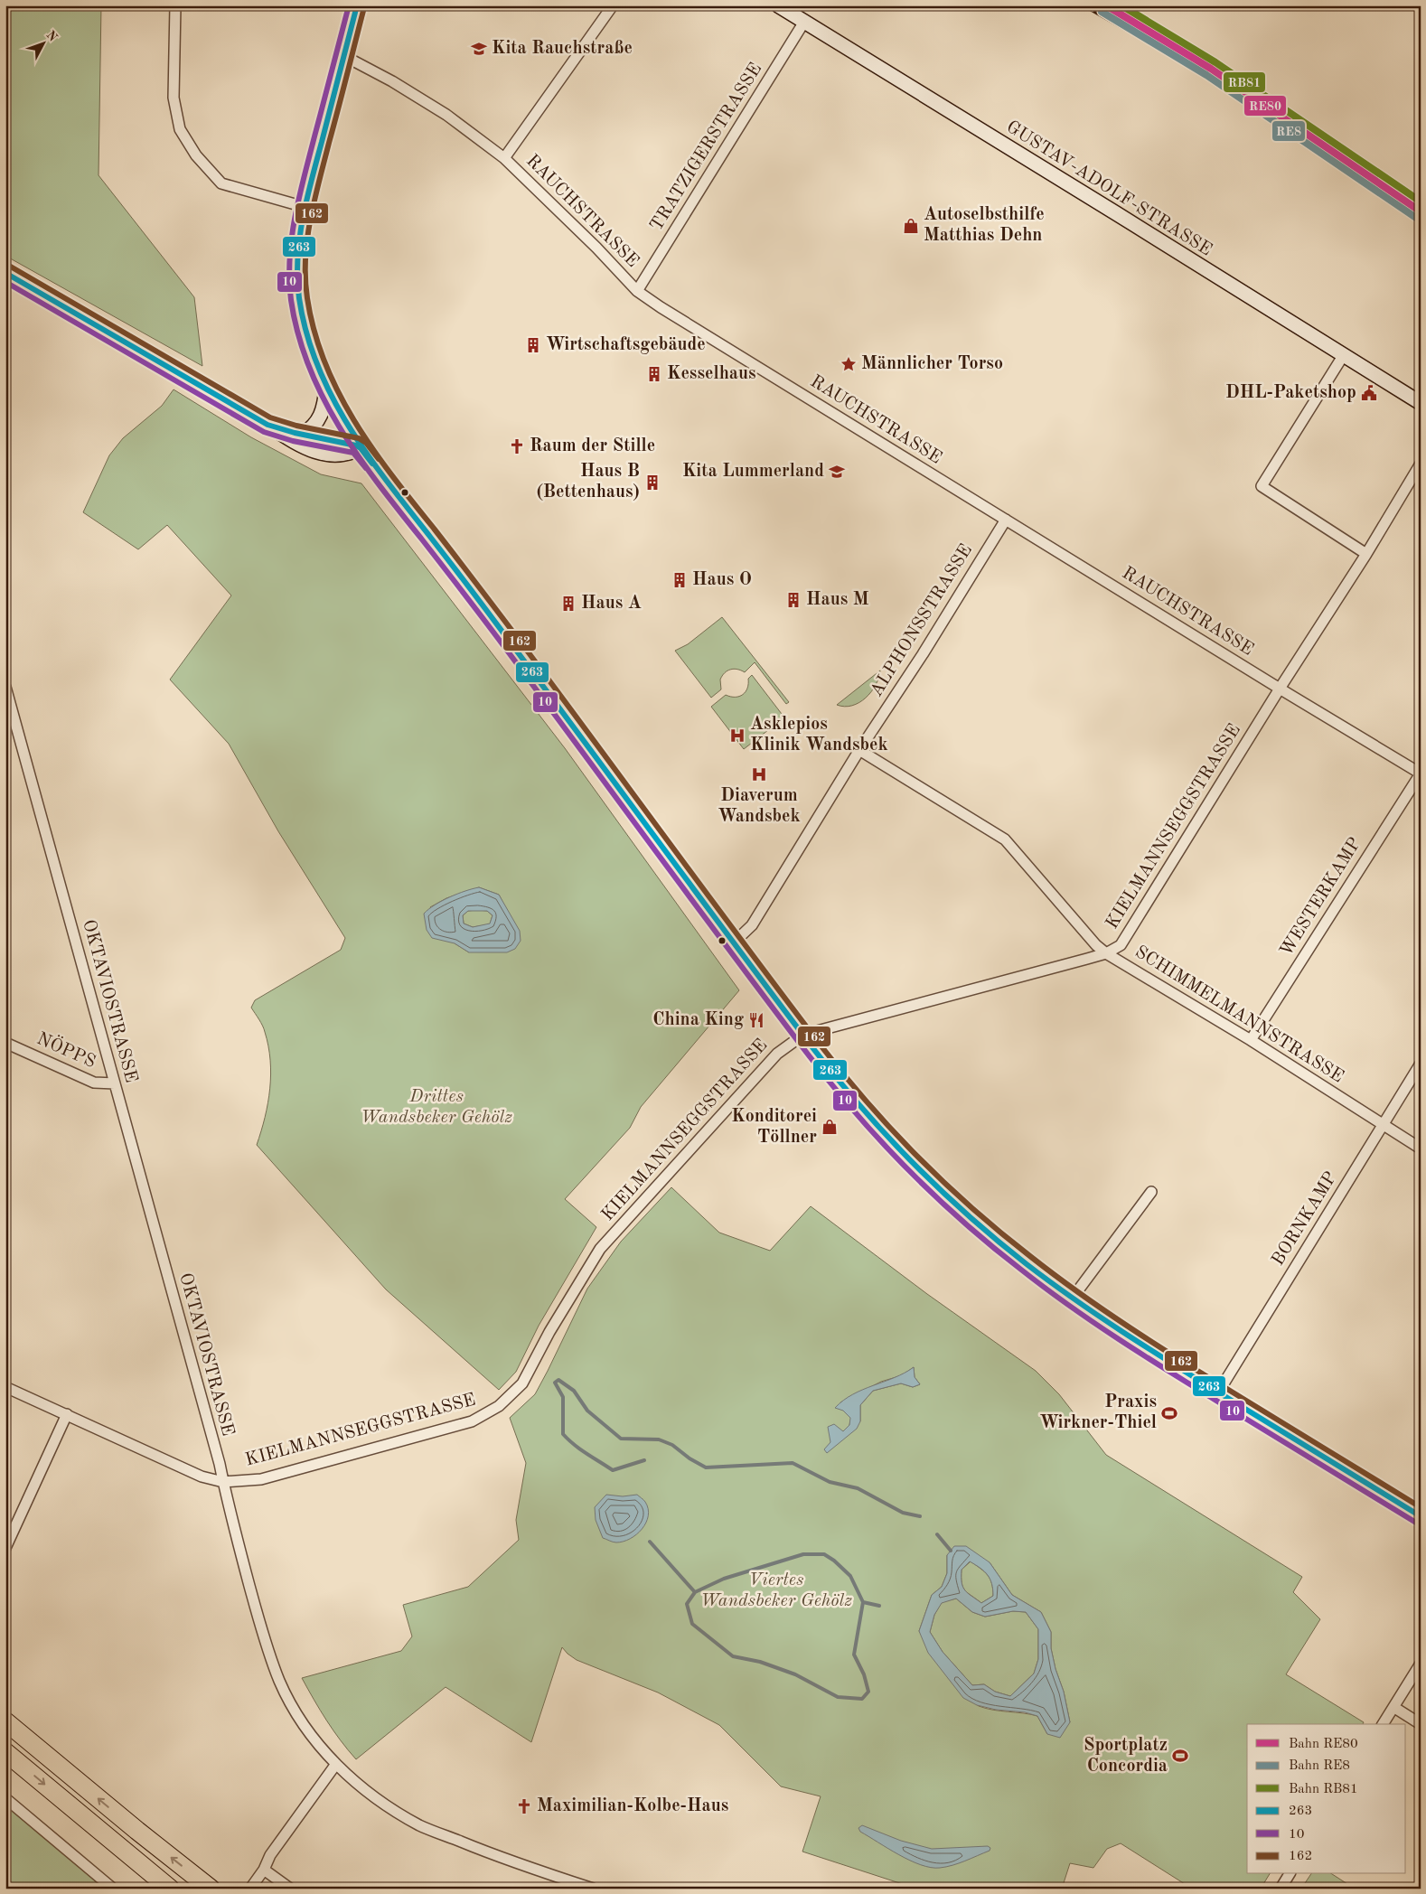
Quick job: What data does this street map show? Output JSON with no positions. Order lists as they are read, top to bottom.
{
  "streets": {
    "main road": ["GUSTAV-ADOLF-STRASSE"],
    "street": [
      "TRATZIGERSTRASSE",
      "RAUCHSTRASSE",
      "ALPHONSSTRASSE",
      "KIELMANNSEGGSTRASSE",
      "WESTERKAMP",
      "OKTAVIOSTRASSE",
      "SCHIMMELMANNSTRASSE",
      "NÖPPS",
      "BORNKAMP"
    ]
  },
  "crossings": [
    ["TRATZIGERSTRASSE", "GUSTAV-ADOLF-STRASSE"],
    ["TRATZIGERSTRASSE", "RAUCHSTRASSE"],
    ["RAUCHSTRASSE", "ALPHONSSTRASSE"],
    ["RAUCHSTRASSE", "KIELMANNSEGGSTRASSE"],
    ["RAUCHSTRASSE", "WESTERKAMP"],
    ["ALPHONSSTRASSE", "SCHIMMELMANNSTRASSE"],
    ["KIELMANNSEGGSTRASSE", "OKTAVIOSTRASSE"],
    ["KIELMANNSEGGSTRASSE", "SCHIMMELMANNSTRASSE"],
    ["WESTERKAMP", "SCHIMMELMANNSTRASSE"],
    ["OKTAVIOSTRASSE", "NÖPPS"],
    ["SCHIMMELMANNSTRASSE", "BORNKAMP"]
  ],
  "parks": ["Drittes Wandsbeker Gehölz", "Viertes Wandsbeker Gehölz"],
  "places": {
    "school or university": ["Kita Rauchstraße", "Kita Lummerland"],
    "shop": ["Autoselbsthilfe Matthias Dehn", "Konditorei Töllner"],
    "building": [
      "Wirtschaftsgebäude",
      "Kesselhaus",
      "Haus B (Bettenhaus)",
      "Haus O",
      "Haus M",
      "Haus A"
    ],
    "place": ["Männlicher Torso"],
    "public building": ["DHL-Paketshop"],
    "church": ["Raum der Stille", "Maximilian-Kolbe-Haus"],
    "hospital": ["Asklepios Klinik Wandsbek", "Diaverum Wandsbek"],
    "restaurant": ["China King"],
    "sports": ["Praxis Wirkner-Thiel", "Sportplatz Concordia"]
  },
  "lines": [
    "rail line RE80",
    "rail line RB81",
    "transit line 263",
    "transit line 10",
    "transit line 162",
    "rail line RE8"
  ],
  "legend": [
    "Bahn RE80",
    "Bahn RE8",
    "Bahn RB81",
    "263",
    "10",
    "162"
  ],
  "north": "top right"
}
